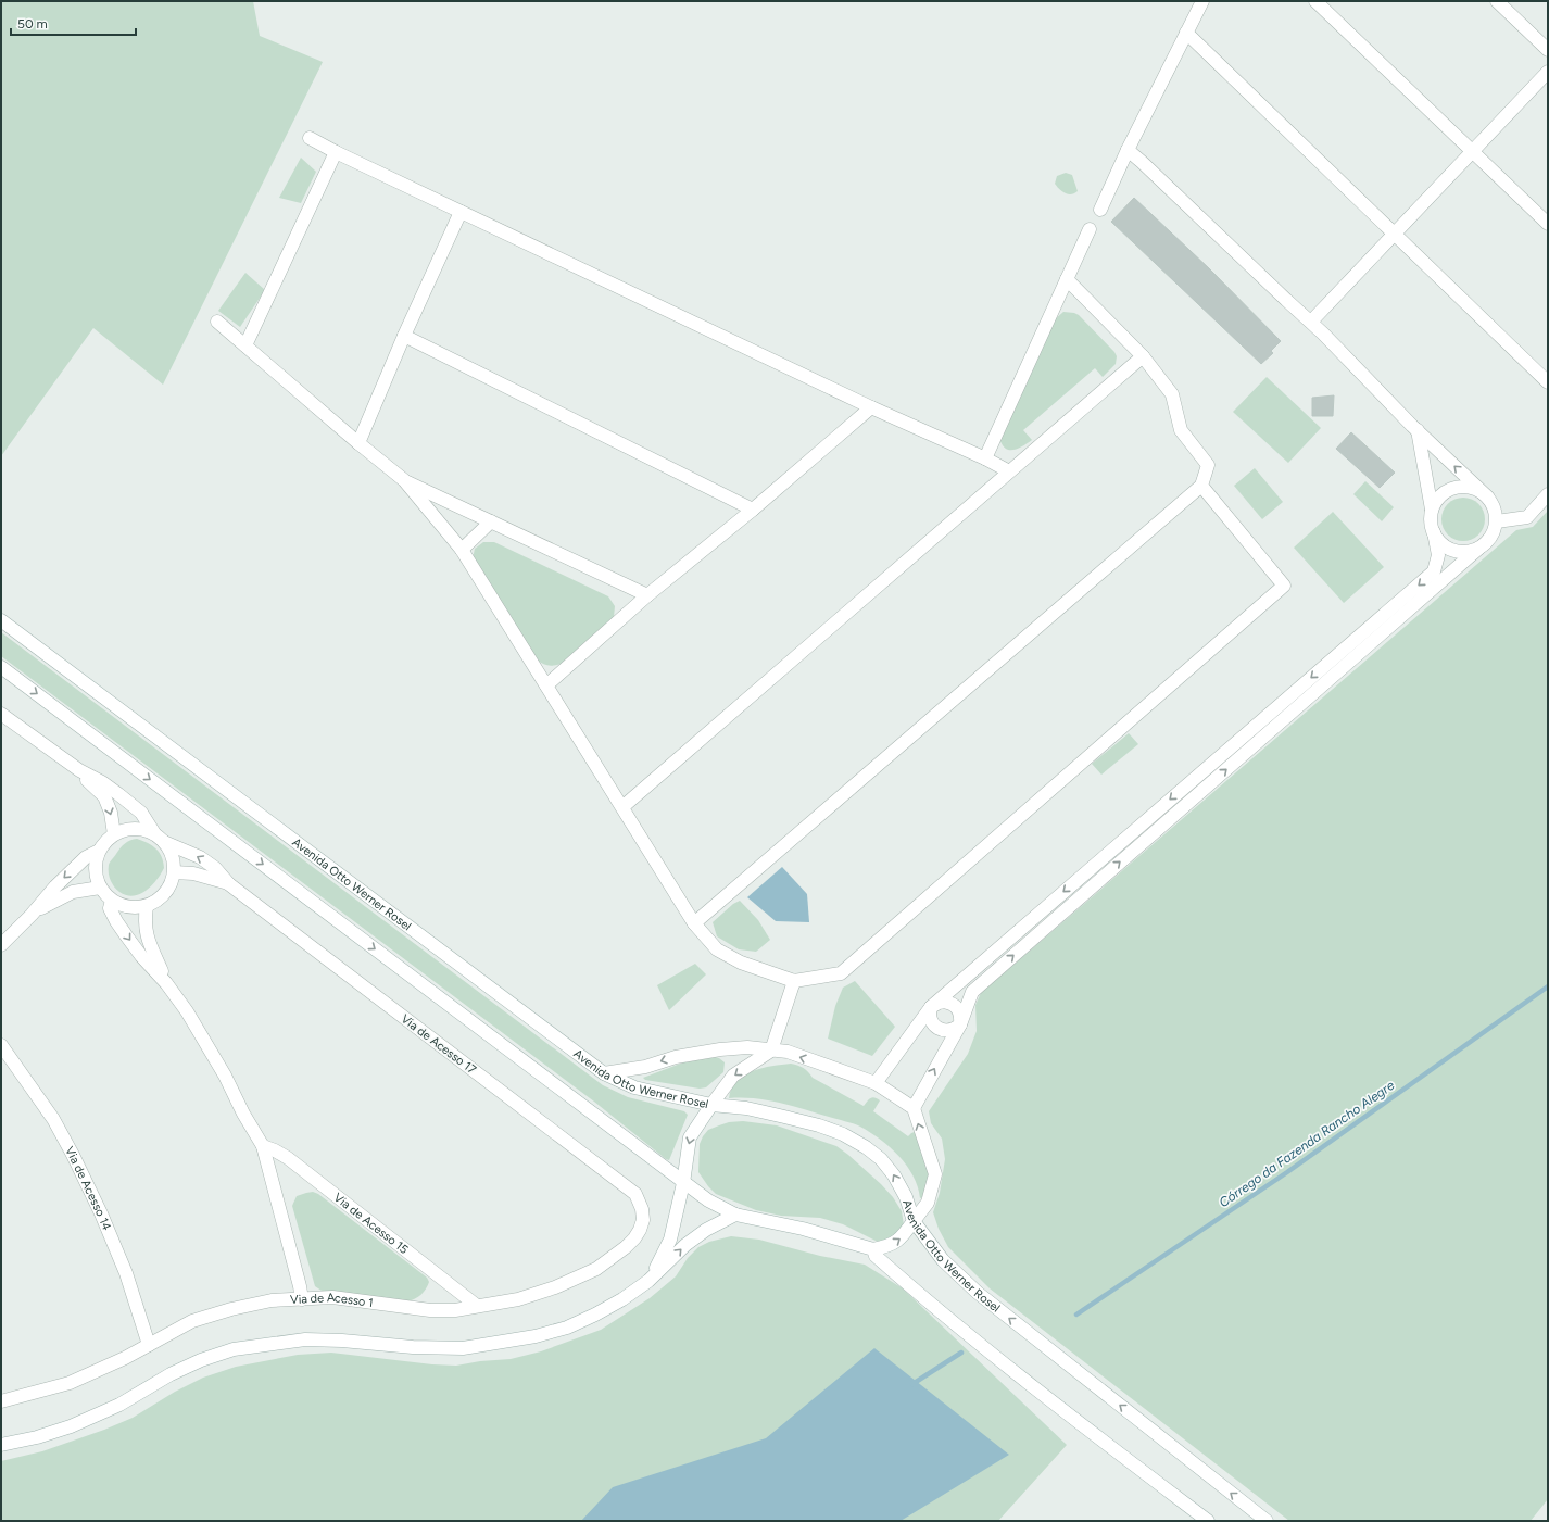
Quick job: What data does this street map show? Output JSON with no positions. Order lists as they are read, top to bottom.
{
  "streets": {
    "street": [
      "Avenida Otto Werner Rosel",
      "Via de Acesso 17",
      "Via de Acesso 14",
      "Via de Acesso 15",
      "Via de Acesso 1"
    ]
  },
  "crossings": [
    ["Via de Acesso 17", "Via de Acesso 1"],
    ["Via de Acesso 14", "Via de Acesso 1"],
    ["Via de Acesso 15", "Via de Acesso 1"]
  ],
  "water": ["Córrego da Fazenda Rancho Alegre"],
  "scale_bar": "50 m"
}
